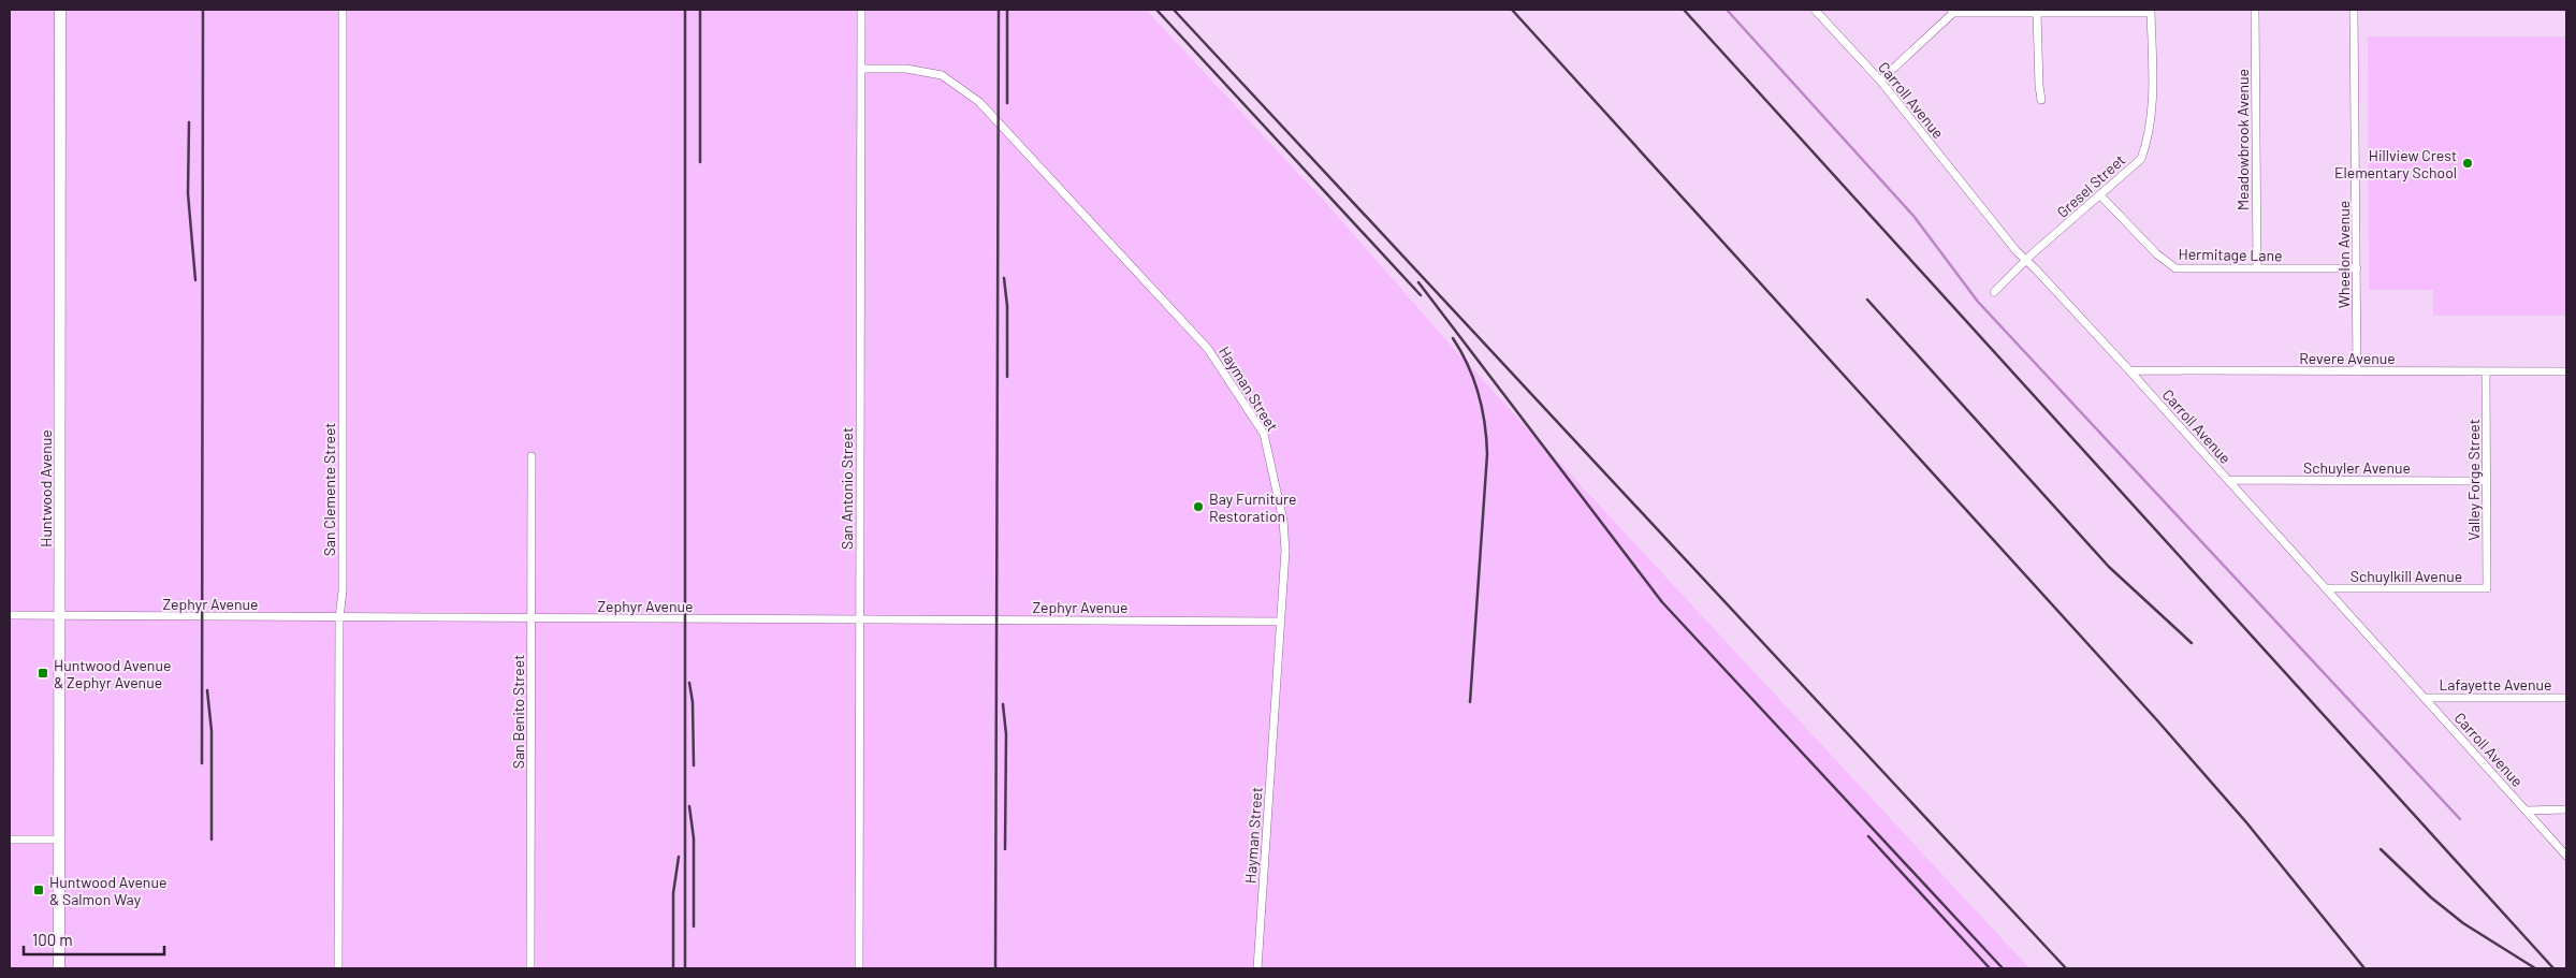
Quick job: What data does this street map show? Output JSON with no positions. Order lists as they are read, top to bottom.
{
  "streets": {
    "street": [
      "Carroll Avenue",
      "Meadowbrook Avenue",
      "Gresel Street",
      "Hermitage Lane",
      "Wheelon Avenue",
      "Revere Avenue",
      "Hayman Street",
      "Schuyler Avenue",
      "Valley Forge Street",
      "Huntwood Avenue",
      "San Antonio Street",
      "San Clemente Street",
      "Schuylkill Avenue",
      "Zephyr Avenue",
      "Lafayette Avenue",
      "San Benito Street"
    ]
  },
  "crossings": [
    ["Carroll Avenue", "Gresel Street"],
    ["Carroll Avenue", "Revere Avenue"],
    ["Carroll Avenue", "Schuyler Avenue"],
    ["Carroll Avenue", "Schuylkill Avenue"],
    ["Carroll Avenue", "Lafayette Avenue"],
    ["Meadowbrook Avenue", "Hermitage Lane"],
    ["Gresel Street", "Hermitage Lane"],
    ["Hermitage Lane", "Wheelon Avenue"],
    ["Wheelon Avenue", "Revere Avenue"],
    ["Revere Avenue", "Valley Forge Street"],
    ["Hayman Street", "San Antonio Street"],
    ["Hayman Street", "Zephyr Avenue"],
    ["Schuyler Avenue", "Valley Forge Street"],
    ["Valley Forge Street", "Schuylkill Avenue"],
    ["Huntwood Avenue", "Zephyr Avenue"],
    ["San Antonio Street", "Zephyr Avenue"],
    ["San Clemente Street", "Zephyr Avenue"],
    ["Zephyr Avenue", "San Benito Street"]
  ],
  "places": {
    "other": ["Hillview Crest Elementary School", "Bay Furniture Restoration"],
    "transit": ["Huntwood Avenue & Zephyr Avenue", "Huntwood Avenue & Salmon Way"]
  },
  "scale_bar": "100 m"
}
